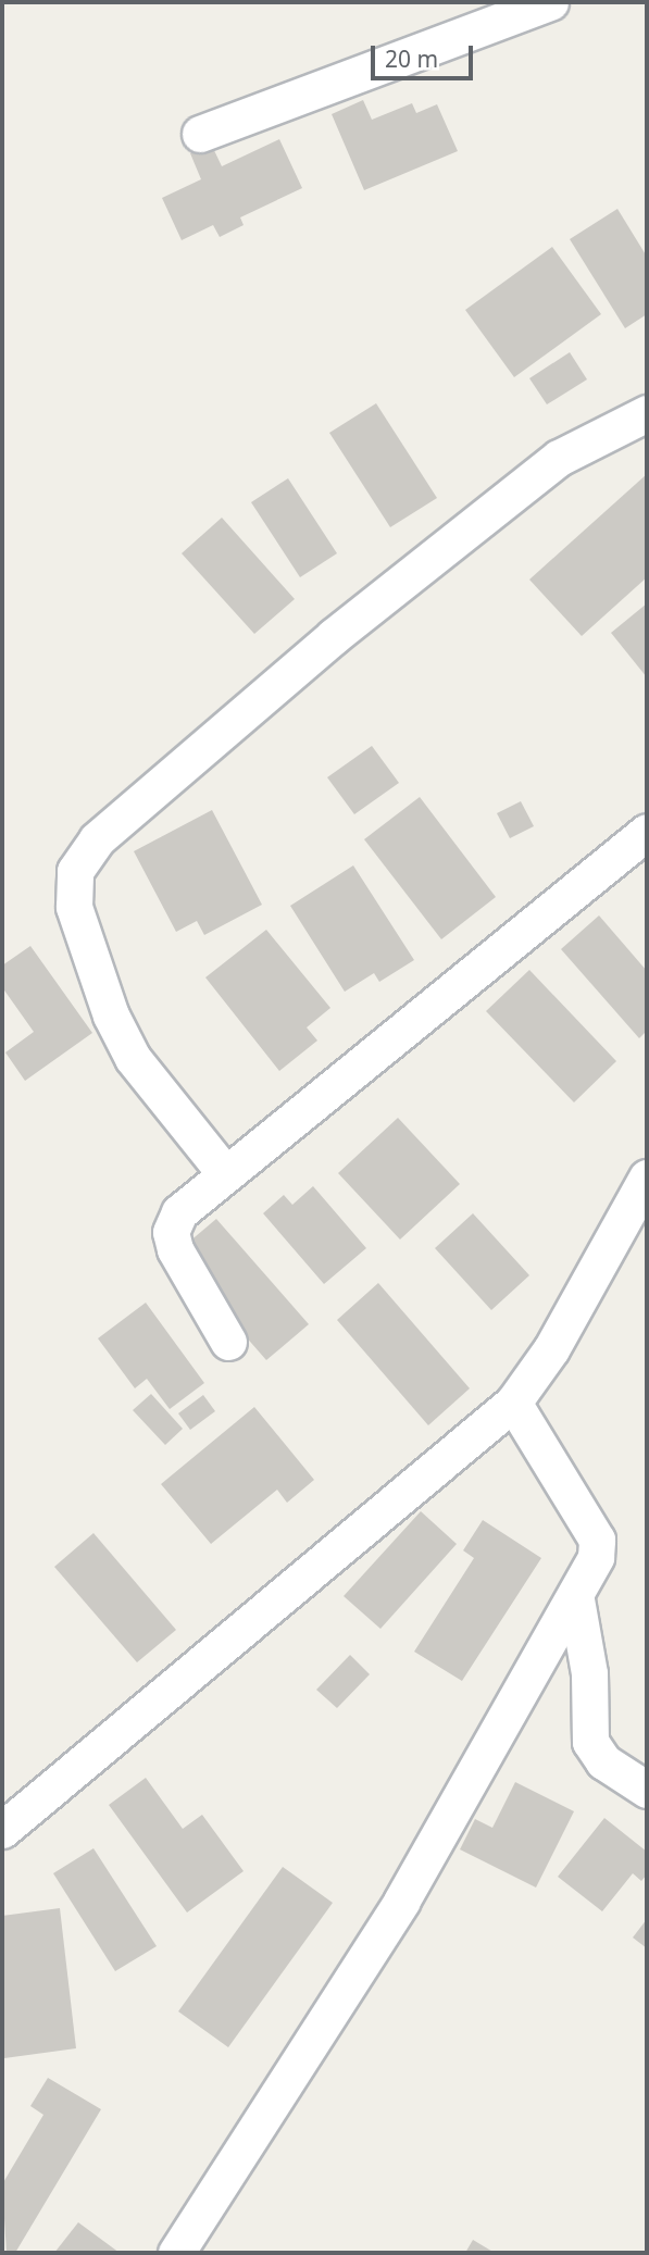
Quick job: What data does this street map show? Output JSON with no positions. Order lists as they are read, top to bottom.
{
  "scale_bar": "20 m"
}
